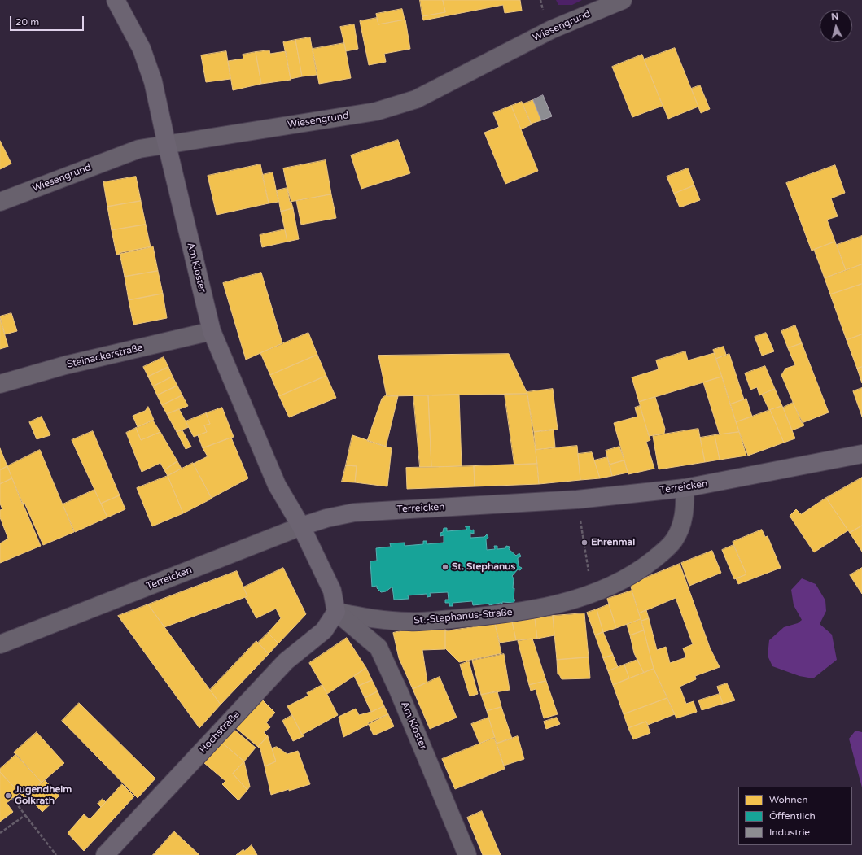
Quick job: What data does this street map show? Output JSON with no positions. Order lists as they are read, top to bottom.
{
  "streets": {
    "main road": ["Am Kloster", "Terreicken", "Hochstraße"],
    "street": ["Wiesengrund", "Steinackerstraße", "St.-Stephanus-Straße"]
  },
  "crossings": [
    ["Wiesengrund", "Am Kloster"],
    ["Am Kloster", "Steinackerstraße"],
    ["Am Kloster", "Terreicken"],
    ["Am Kloster", "St.-Stephanus-Straße"],
    ["Am Kloster", "Hochstraße"],
    ["Terreicken", "St.-Stephanus-Straße"],
    ["St.-Stephanus-Straße", "Hochstraße"]
  ],
  "places": ["Ehrenmal", "St. Stephanus", "Jugendheim Golkrath"],
  "legend": ["Wohnen", "Öffentlich", "Industrie"],
  "scale_bar": "20 m",
  "north": "top"
}
